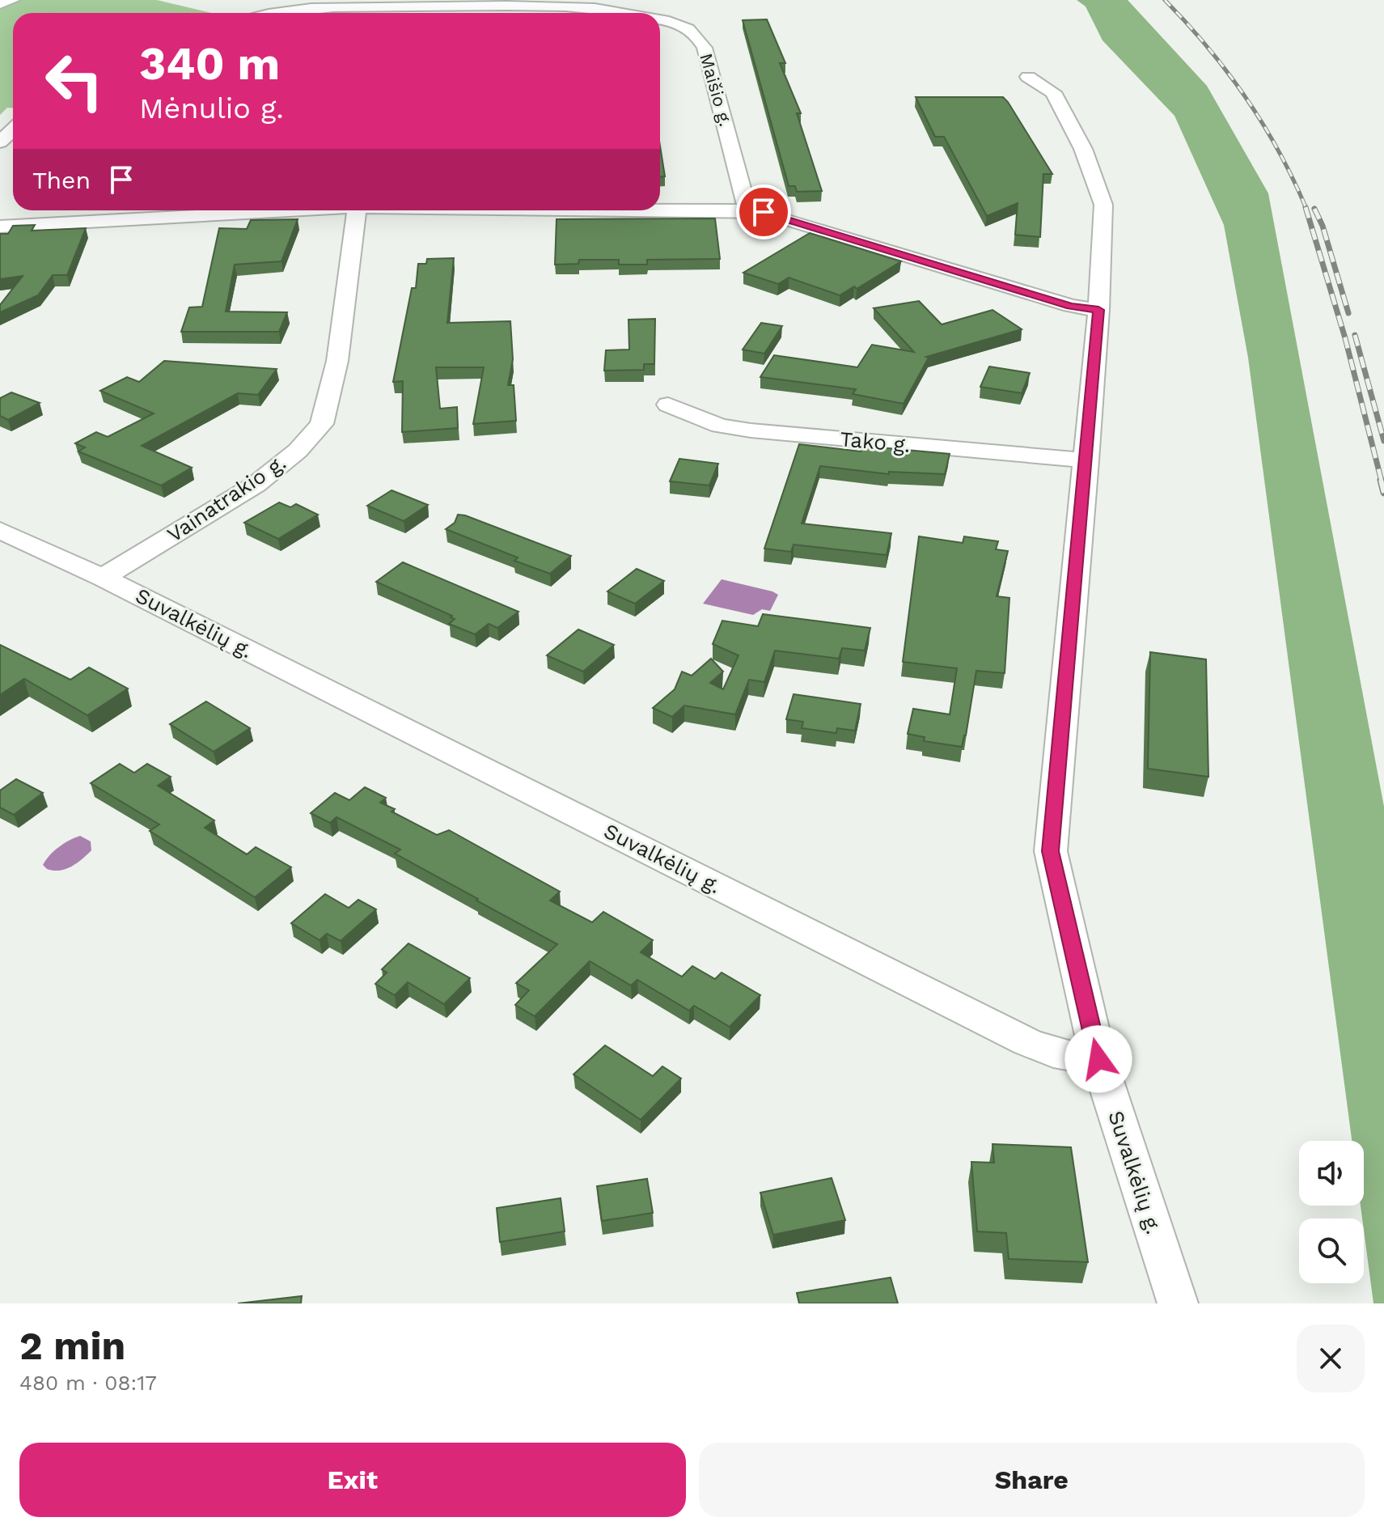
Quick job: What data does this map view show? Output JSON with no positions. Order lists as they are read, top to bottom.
{
  "streets": {
    "street": [
      "Maišio g.",
      "Tako g.",
      "Vainatrakio g.",
      "Suvalkėlių g."
    ]
  },
  "crossings": [
    ["Vainatrakio g.", "Suvalkėlių g."]
  ],
  "page": {
    "turn": ["340 m", "Mėnulio g."],
    "then": "Then",
    "heading": ["2 min", "480 m · 08:17"],
    "buttons": ["Exit", "Share"]
  }
}
